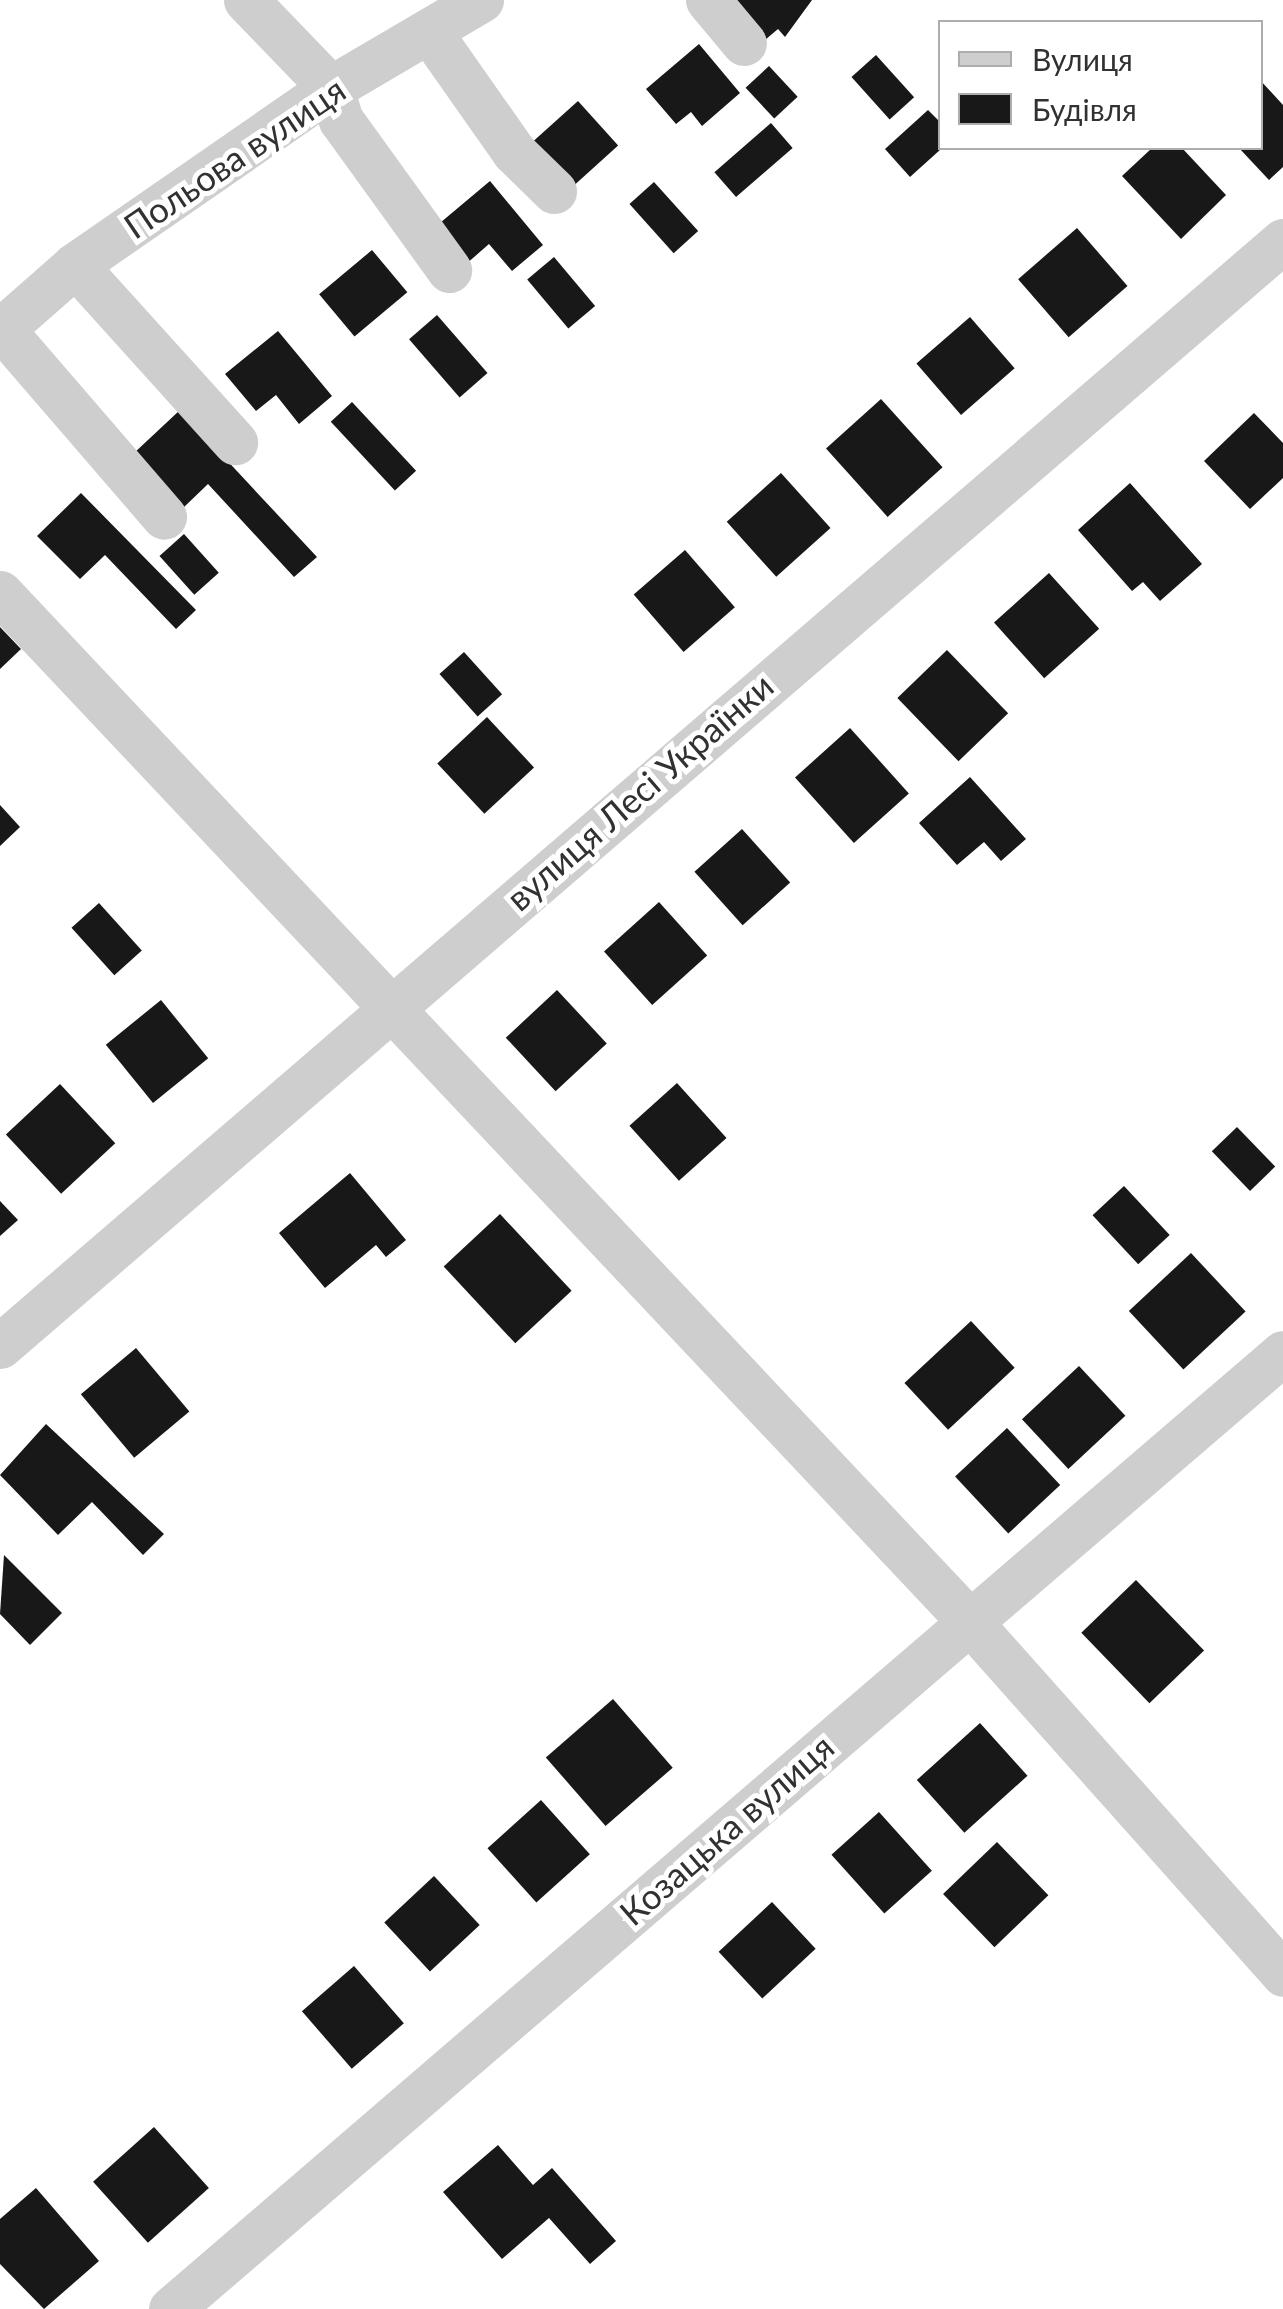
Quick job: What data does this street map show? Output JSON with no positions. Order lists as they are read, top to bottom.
{
  "streets": {
    "street": ["Польова вулиця", "вулиця Лесі Українки", "Козацька вулиця"]
  },
  "legend": ["Вулиця", "Будівля"]
}
